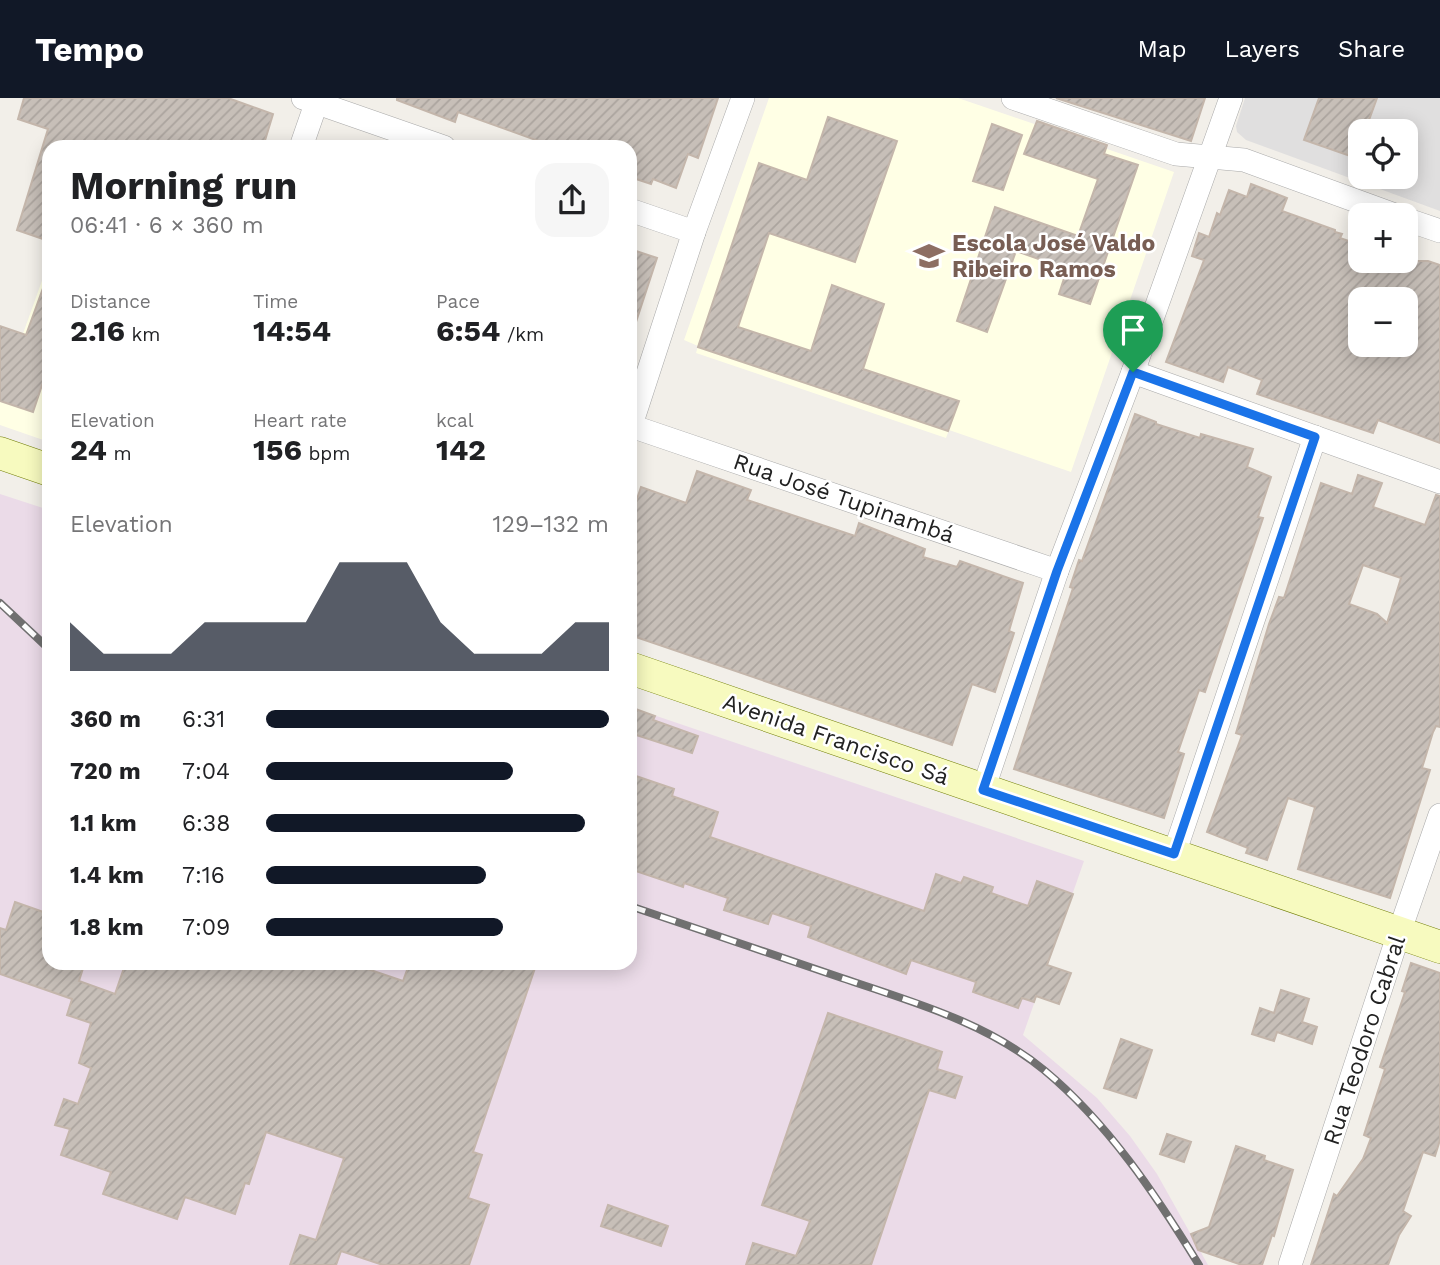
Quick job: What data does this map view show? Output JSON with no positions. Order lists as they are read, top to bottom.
{
  "streets": {
    "main road": ["Avenida Francisco Sá"],
    "street": ["Rua José Tupinambá", "Rua Teodoro Cabral"]
  },
  "crossings": [
    ["Avenida Francisco Sá", "Rua Teodoro Cabral"]
  ],
  "places": {
    "school or university": ["Escola José Valdo Ribeiro Ramos"]
  },
  "page": {
    "header": "Tempo",
    "nav": ["Map", "Layers", "Share"],
    "map_buttons": ["+", "−"],
    "heading": ["Morning run", "06:41 · 6 × 360 m"],
    "stats": [
      ["Distance", "2.16 km"],
      ["Time", "14:54"],
      ["Pace", "6:54 /km"],
      ["Elevation", "24 m"],
      ["Heart rate", "156 bpm"],
      ["kcal", "142"]
    ],
    "chart": ["Elevation", "129–132 m"],
    "list": [
      {
        "name": "360 m",
        "note": "6:31"
      },
      {
        "name": "720 m",
        "note": "7:04"
      },
      {
        "name": "1.1 km",
        "note": "6:38"
      },
      {
        "name": "1.4 km",
        "note": "7:16"
      },
      {
        "name": "1.8 km",
        "note": "7:09"
      }
    ]
  }
}
